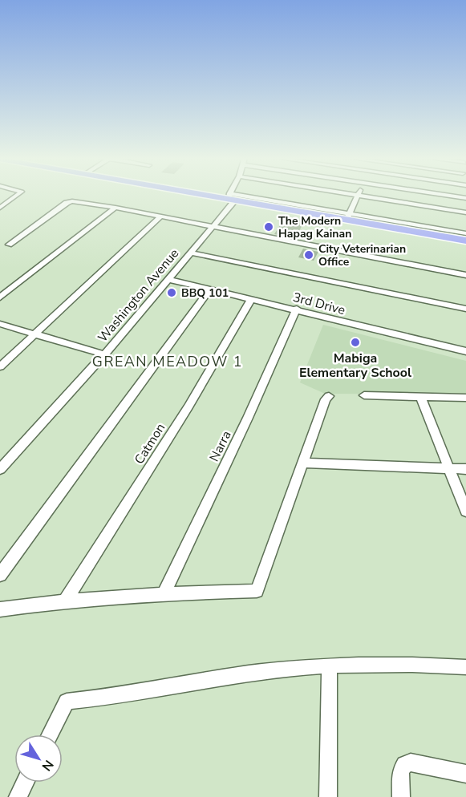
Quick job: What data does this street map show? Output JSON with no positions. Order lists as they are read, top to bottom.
{
  "streets": {
    "street": [
      "Washington Avenue",
      "3rd Drive",
      "Catmon",
      "Narra"
    ]
  },
  "crossings": [
    ["Washington Avenue", "3rd Drive"],
    ["3rd Drive", "Catmon"],
    ["3rd Drive", "Narra"]
  ],
  "districts": ["GREAN MEADOW 1"],
  "places": [
    "The Modern Hapag Kainan",
    "City Veterinarian Office",
    "BBQ 101",
    "Mabiga Elementary School"
  ],
  "north": "bottom right"
}
